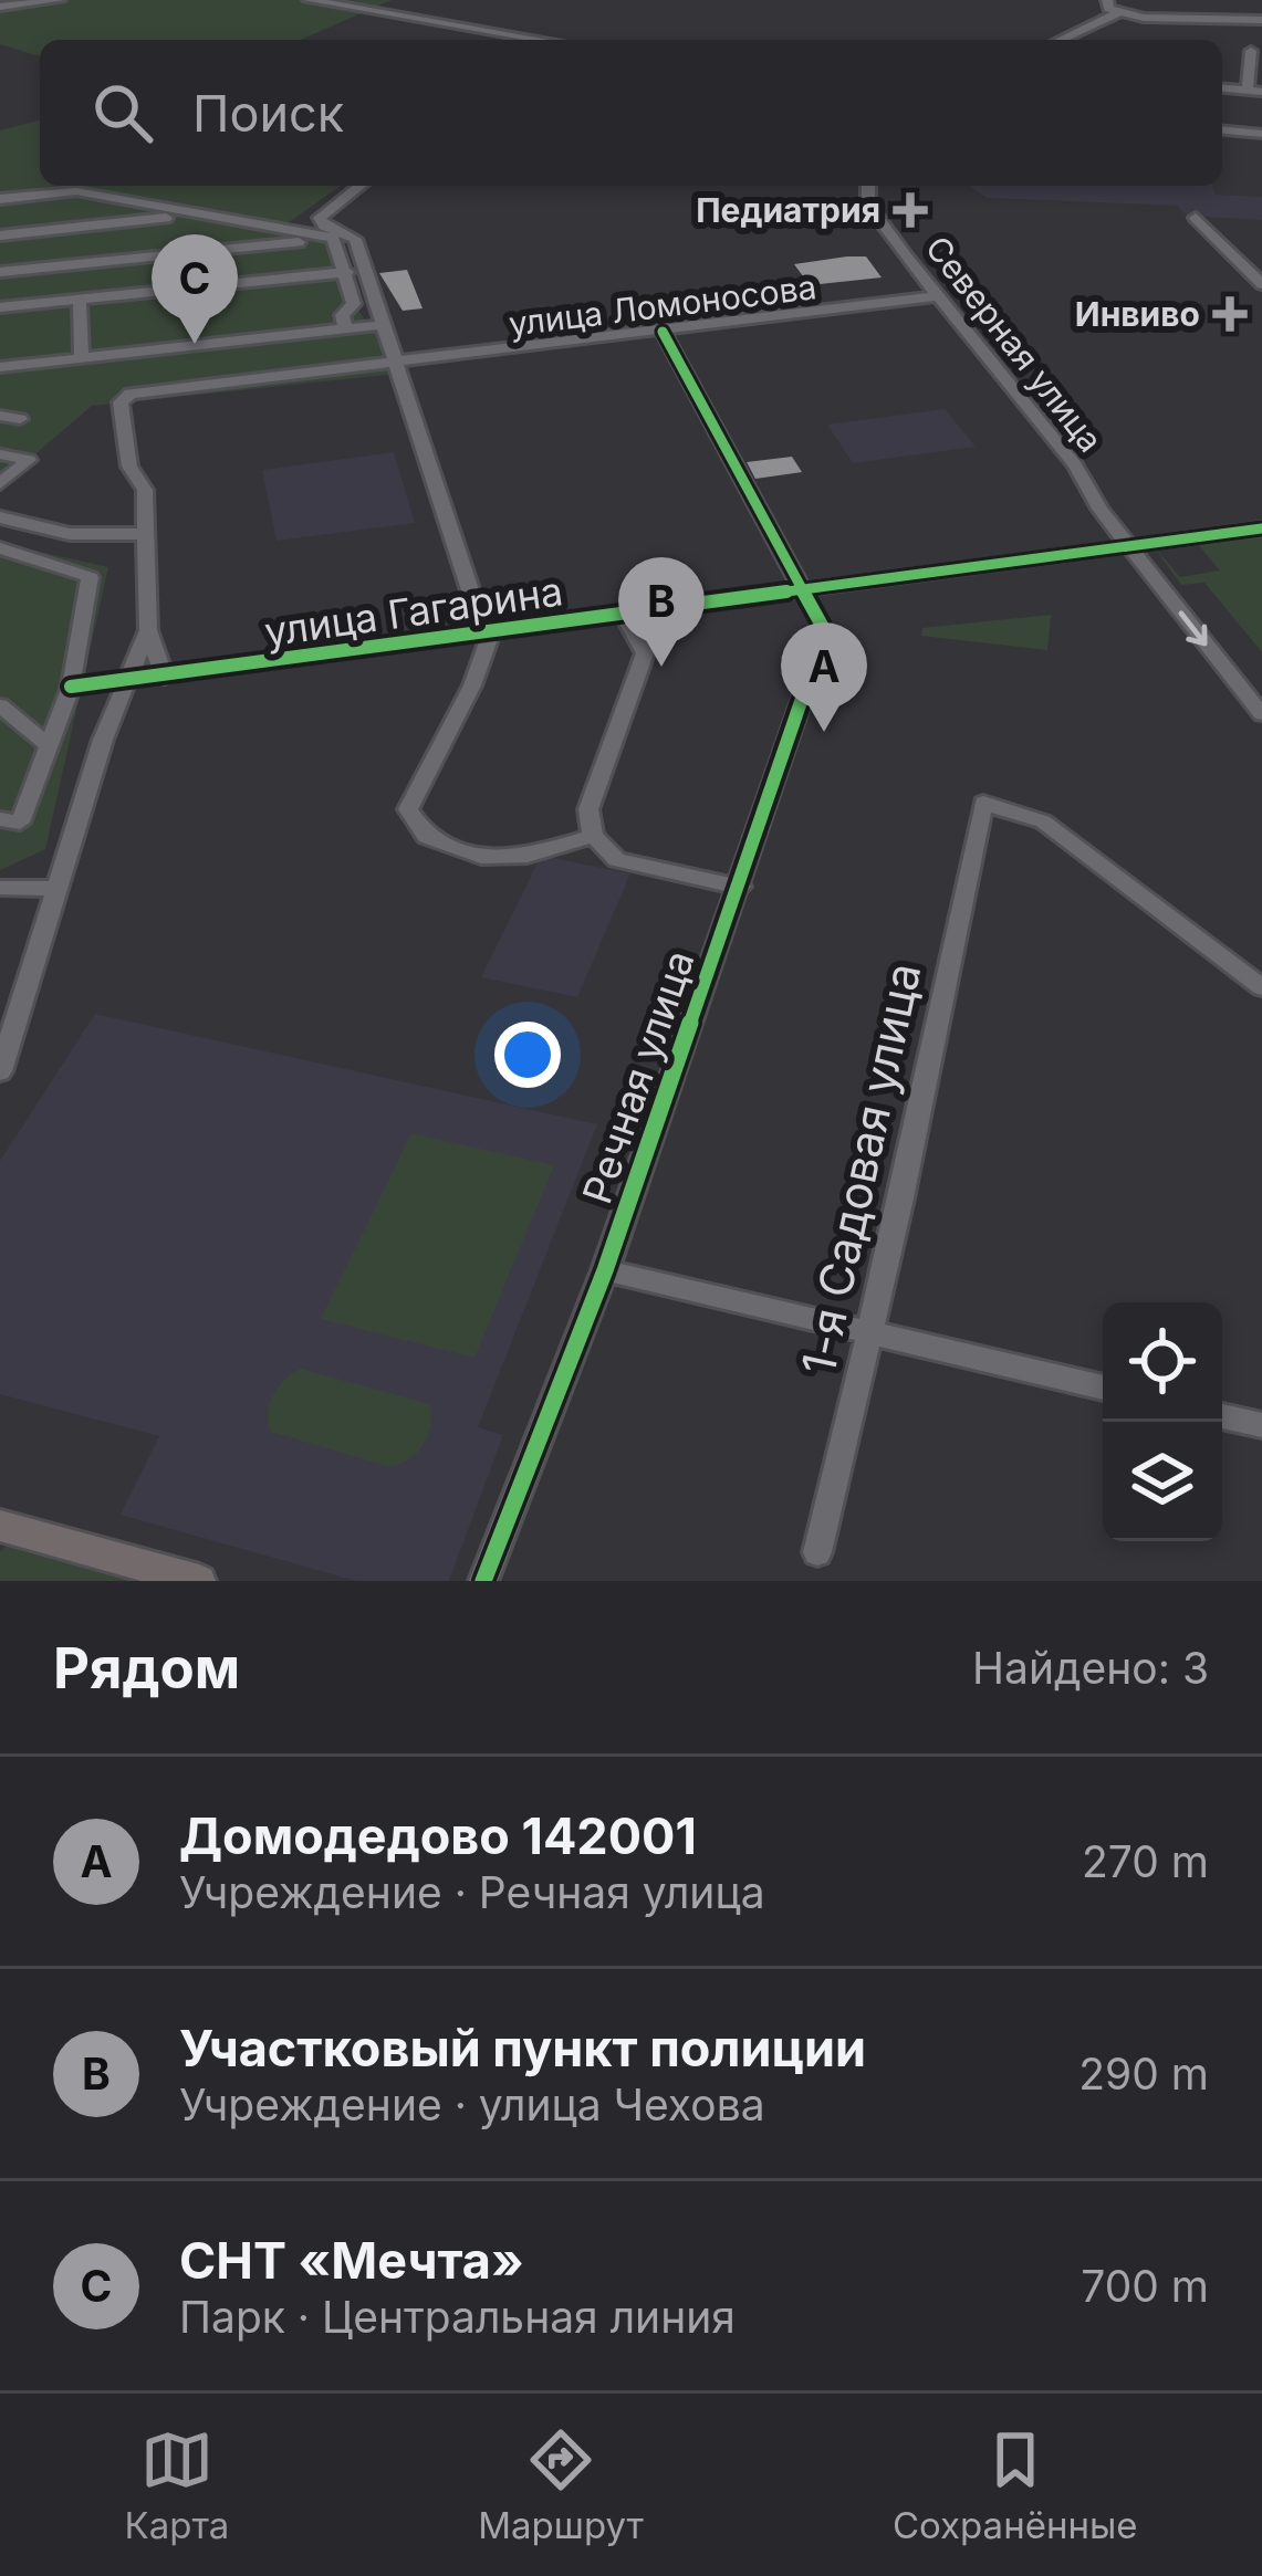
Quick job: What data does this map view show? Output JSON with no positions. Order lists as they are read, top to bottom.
{
  "streets": {
    "street": [
      "улица Ломоносова",
      "Северная улица",
      "улица Гагарина",
      "Речная улица",
      "1-я Садовая улица"
    ]
  },
  "crossings": [
    ["улица Ломоносова", "Северная улица"],
    ["улица Ломоносова", "Речная улица"],
    ["Северная улица", "улица Гагарина"],
    ["улица Гагарина", "Речная улица"]
  ],
  "places": {
    "health": ["Педиатрия", "Инвиво"]
  },
  "page": {
    "search": "Поиск",
    "pins": ["C", "B", "A"],
    "heading": ["Рядом", "Найдено: 3"],
    "list": [
      {
        "mark": "A",
        "name": "Домодедово 142001",
        "note": "Учреждение · Речная улица",
        "value": "270 m"
      },
      {
        "mark": "B",
        "name": "Участковый пункт полиции",
        "note": "Учреждение · улица Чехова",
        "value": "290 m"
      },
      {
        "mark": "C",
        "name": "СНТ «Мечта»",
        "note": "Парк · Центральная линия",
        "value": "700 m"
      }
    ],
    "nav": ["Карта", "Маршрут", "Сохранённые"]
  }
}
